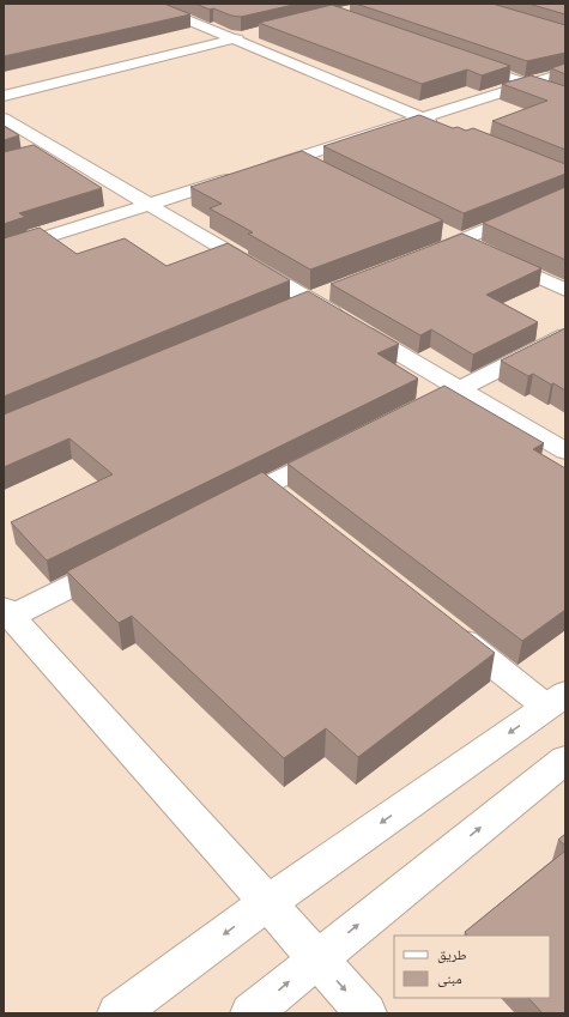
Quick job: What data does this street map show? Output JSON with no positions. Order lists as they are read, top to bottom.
{
  "legend": ["طريق", "مبنى"]
}
